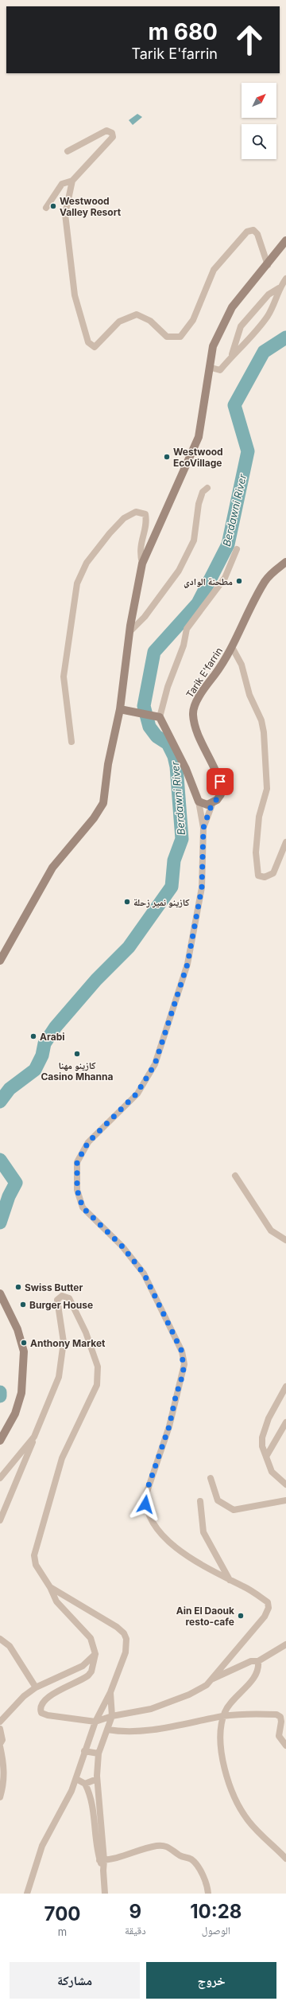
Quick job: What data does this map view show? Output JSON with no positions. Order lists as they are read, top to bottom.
{
  "streets": {
    "street": ["Tarik E'farrin"]
  },
  "water": ["Berdawni River"],
  "places": [
    "Westwood Valley Resort",
    "Westwood EcoVillage",
    "مطحنة الوادي",
    "كازينو نمير زحلة",
    "Arabi",
    "كازينو مهنا Casino Mhanna",
    "Swiss Butter",
    "Burger House",
    "Anthony Market",
    "Ain El Daouk resto-cafe"
  ],
  "north": "top right",
  "page": {
    "turn": ["680 m", "Tarik E'farrin"],
    "eta": [
      "10:28",
      "الوصول",
      "9",
      "دقيقة",
      "700",
      "m"
    ],
    "buttons": ["خروج", "مشاركة"]
  }
}
